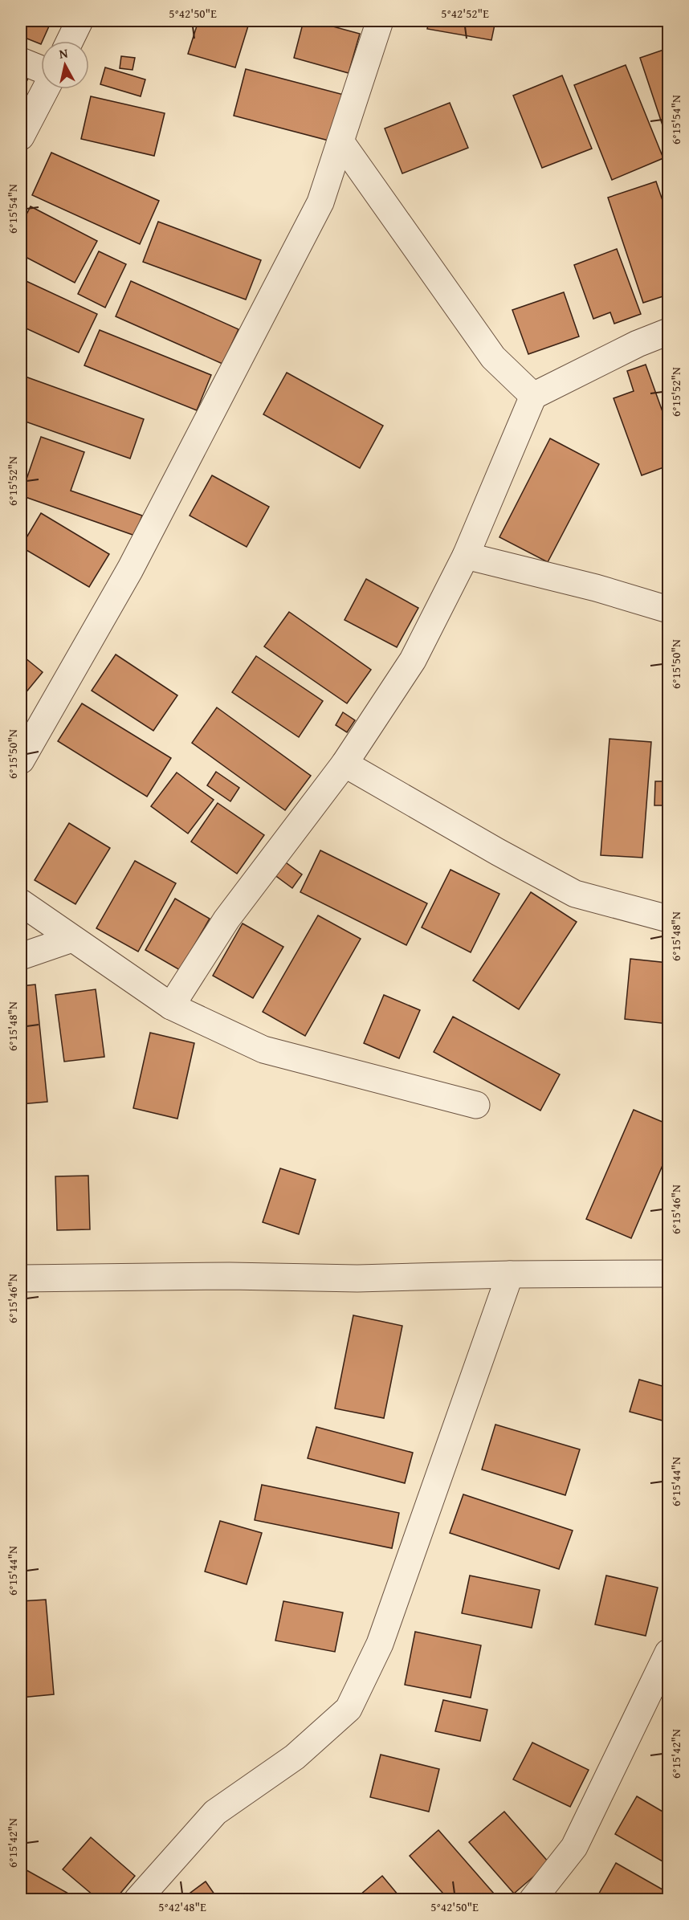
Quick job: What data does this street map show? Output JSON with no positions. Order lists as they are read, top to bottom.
{
  "north": "top",
  "coordinates": [
    "5°42'50\"E",
    "5°42'52\"E",
    "6°15'54\"N",
    "6°15'52\"N",
    "6°15'50\"N",
    "6°15'48\"N",
    "6°15'46\"N",
    "6°15'44\"N",
    "6°15'42\"N",
    "5°42'48\"E"
  ]
}
